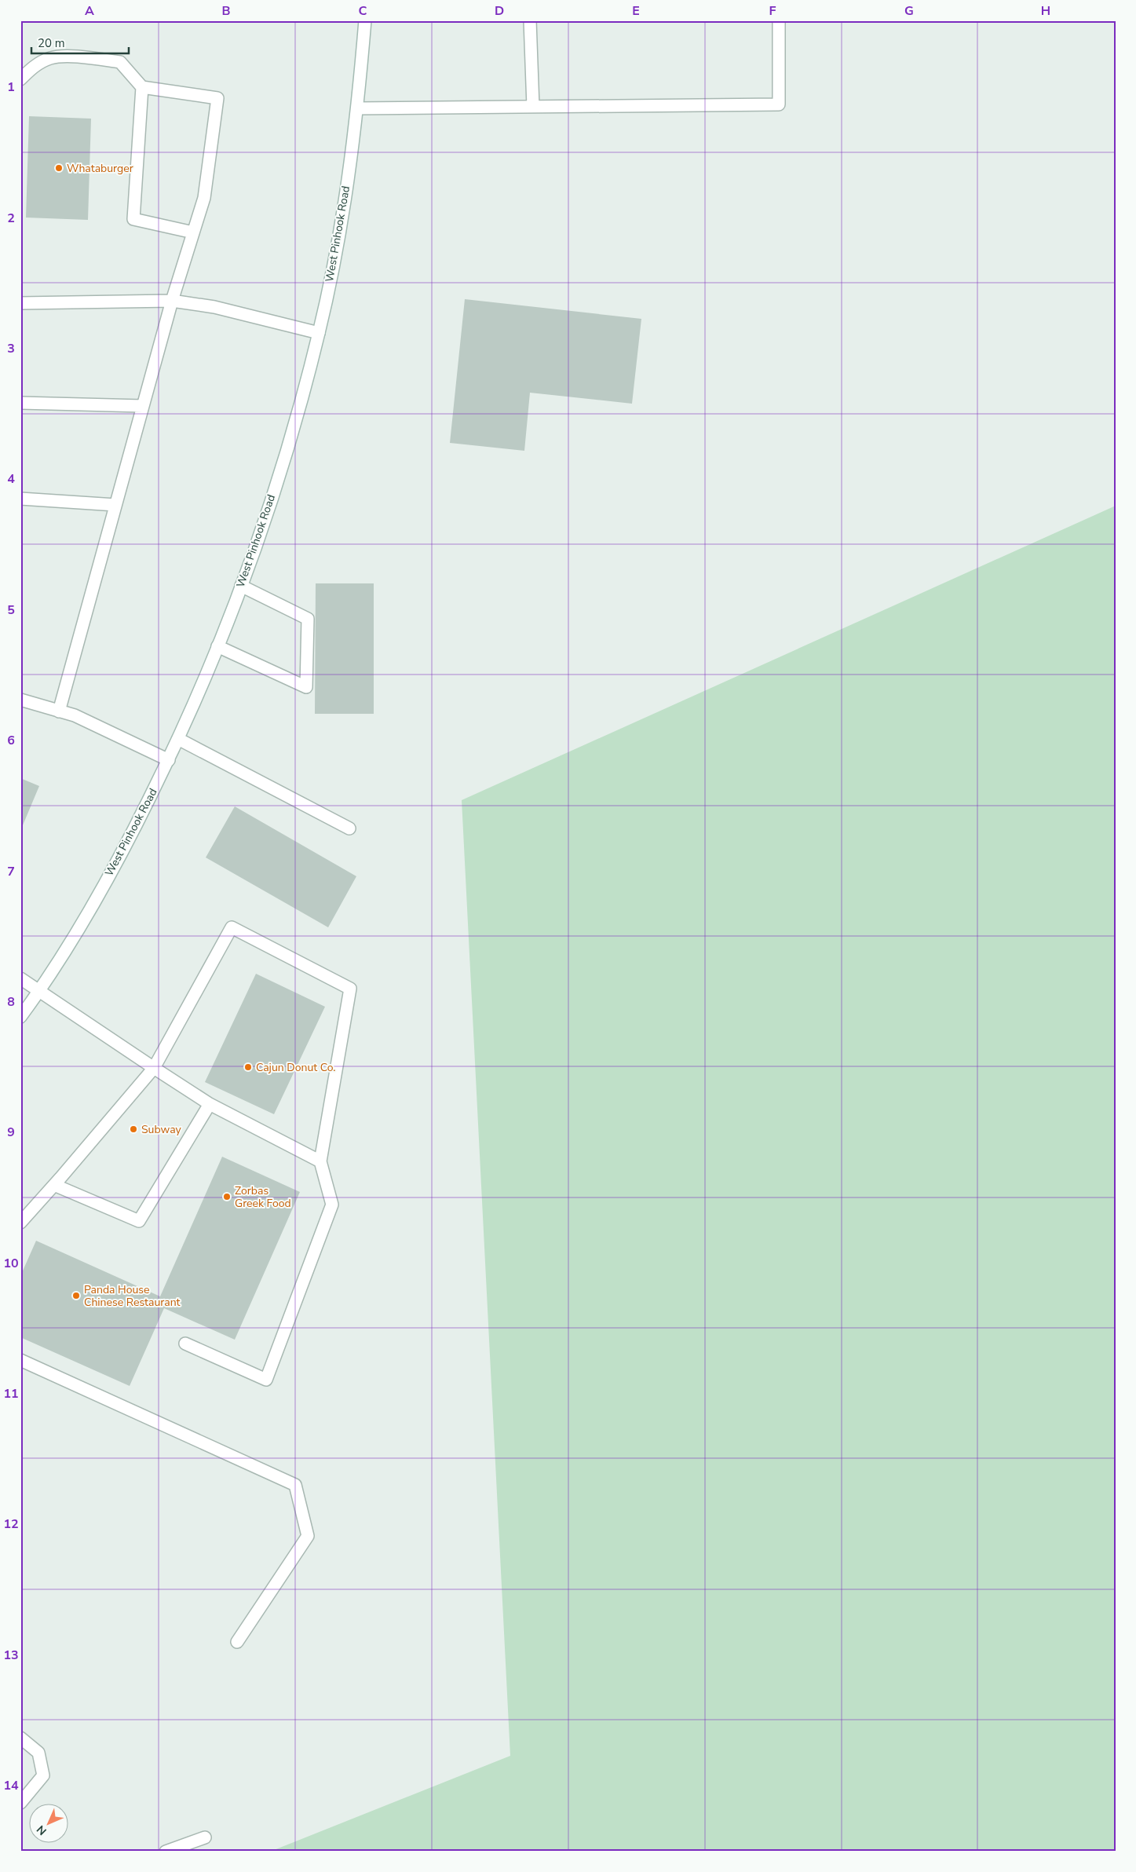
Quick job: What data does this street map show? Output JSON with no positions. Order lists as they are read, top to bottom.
{
  "streets": {
    "main road": ["West Pinhook Road"]
  },
  "places": [
    "Whataburger",
    "Cajun Donut Co.",
    "Subway",
    "Zorbas Greek Food",
    "Panda House Chinese Restaurant"
  ],
  "scale_bar": "20 m",
  "north": "bottom left",
  "grid": {
    "columns": [
      "A",
      "B",
      "C",
      "D",
      "E",
      "F",
      "G",
      "H"
    ],
    "rows": [
      "1",
      "2",
      "3",
      "4",
      "5",
      "6",
      "7",
      "8",
      "9",
      "10",
      "11",
      "12",
      "13",
      "14"
    ]
  }
}
